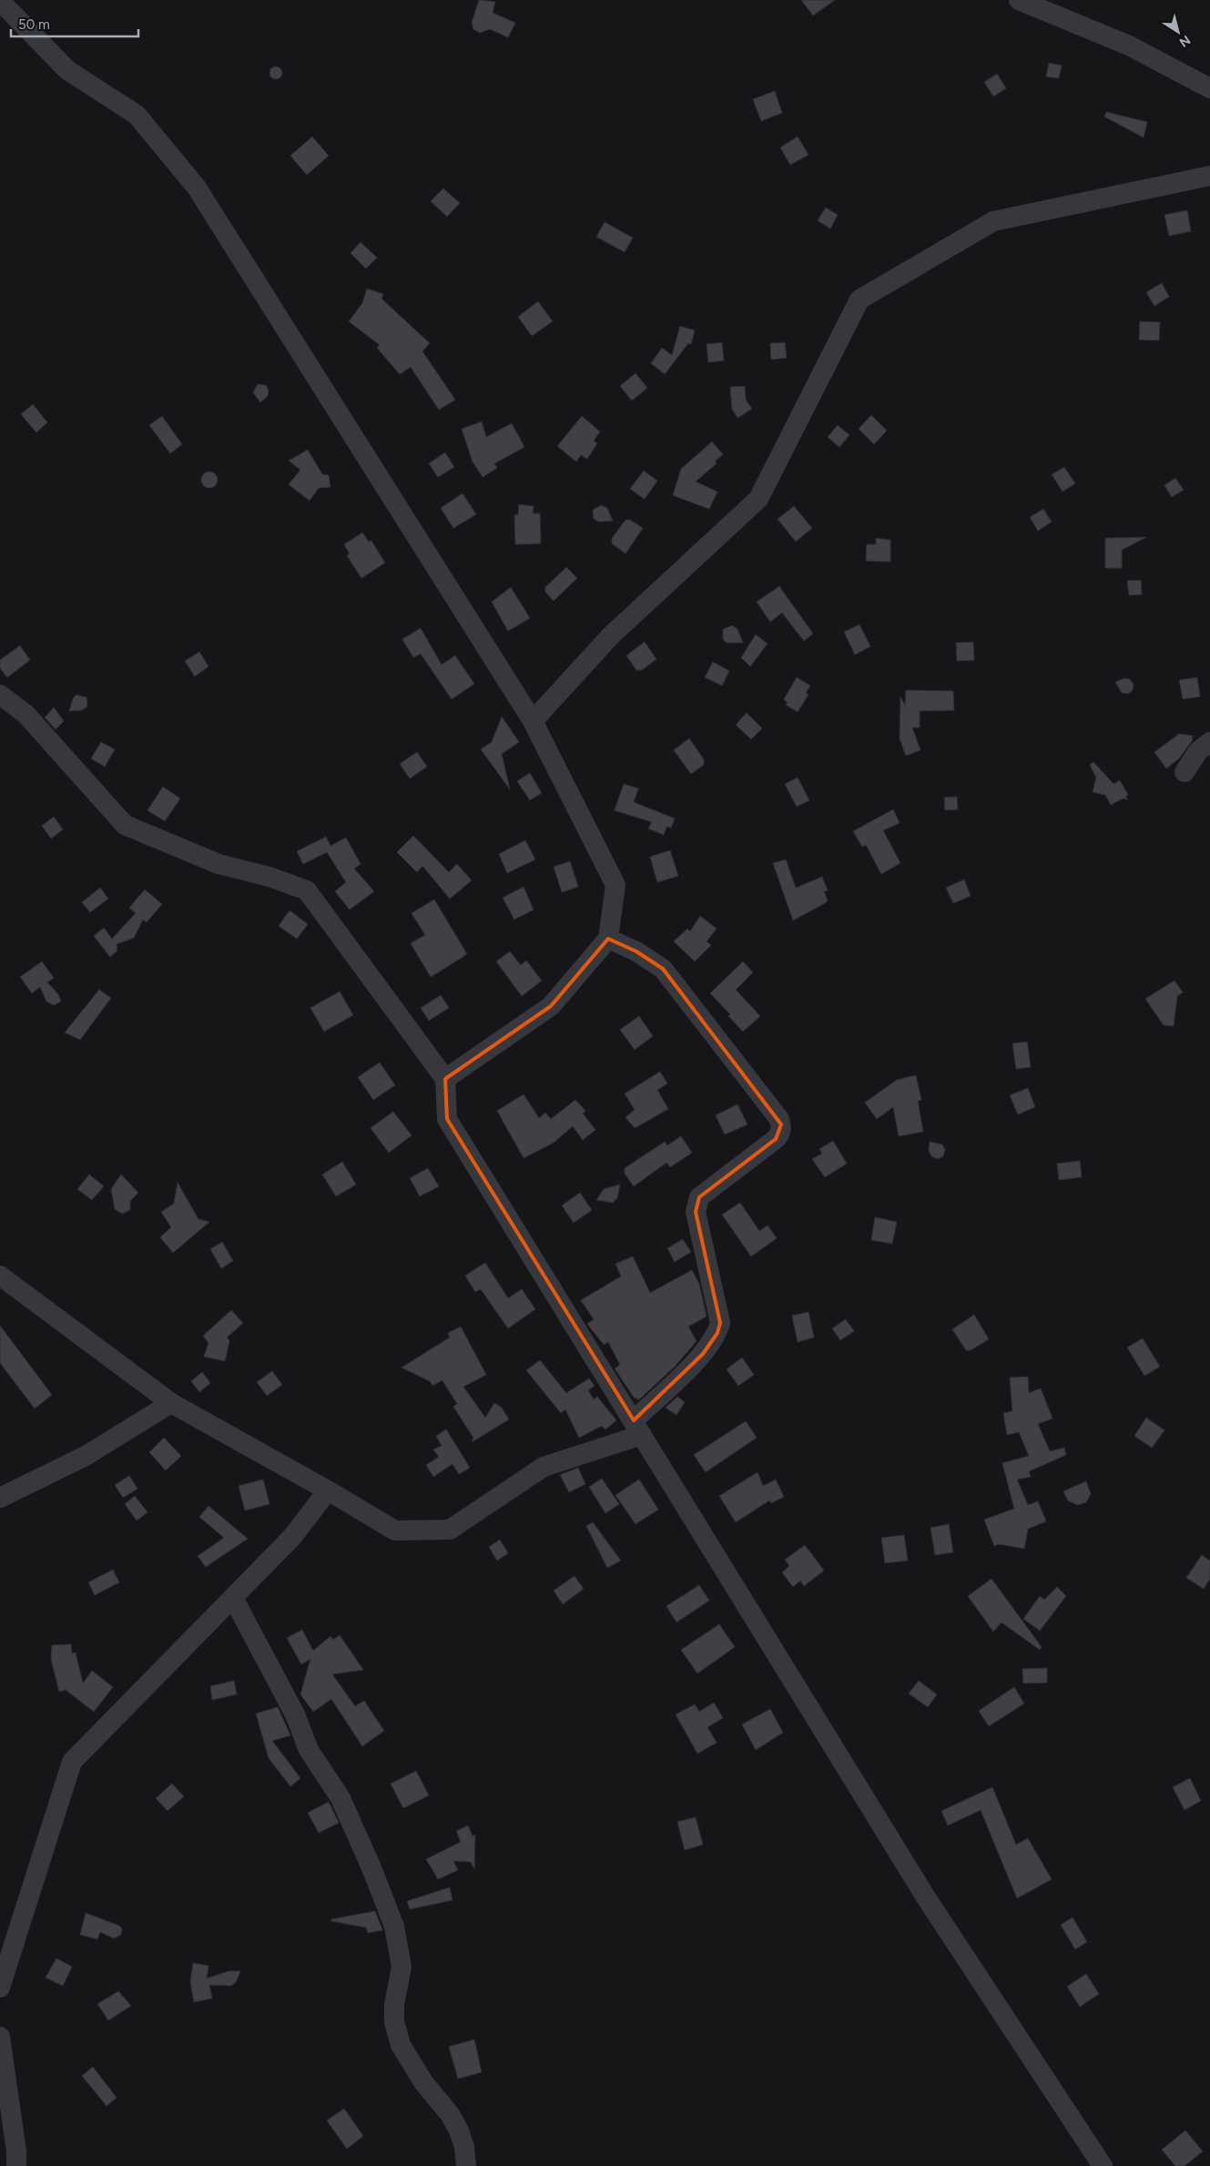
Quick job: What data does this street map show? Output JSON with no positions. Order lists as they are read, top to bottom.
{
  "scale_bar": "50 m",
  "north": "bottom right"
}
